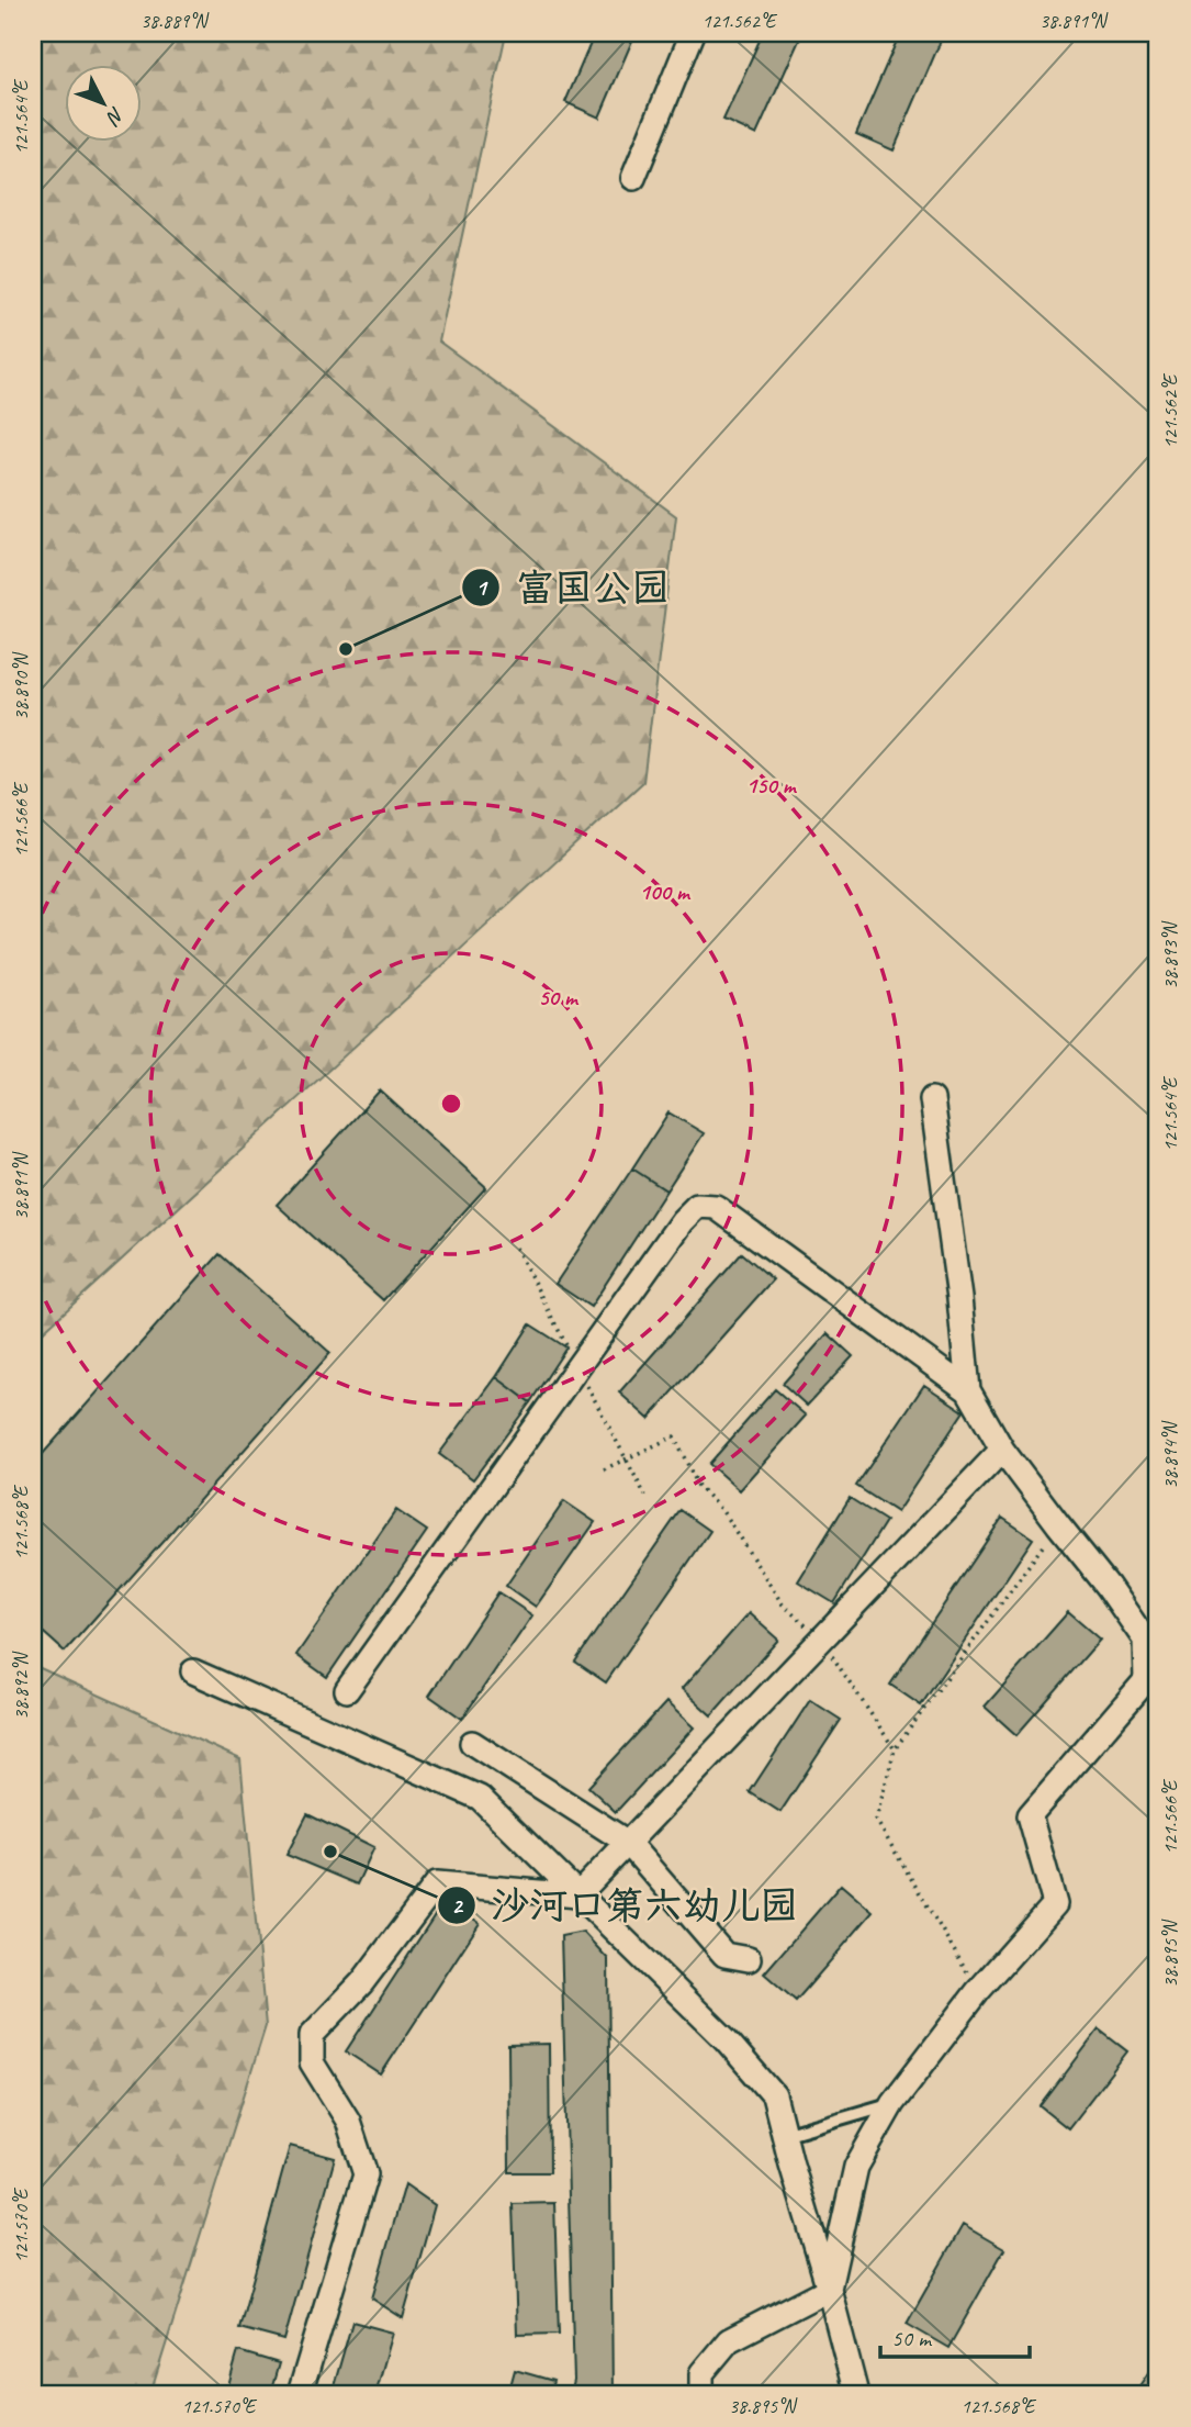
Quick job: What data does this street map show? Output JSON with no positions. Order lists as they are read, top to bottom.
{
  "places": ["富国公园", "沙河口第六幼儿园"],
  "scale_bar": "50 m",
  "north": "bottom right",
  "coordinates": [
    "38.889°N",
    "121.562°E",
    "38.891°N",
    "121.564°E",
    "38.890°N",
    "121.566°E",
    "38.893°N",
    "38.894°N",
    "121.568°E",
    "38.892°N",
    "38.895°N",
    "121.570°E"
  ],
  "rings": ["150 m", "100 m", "50 m"]
}
